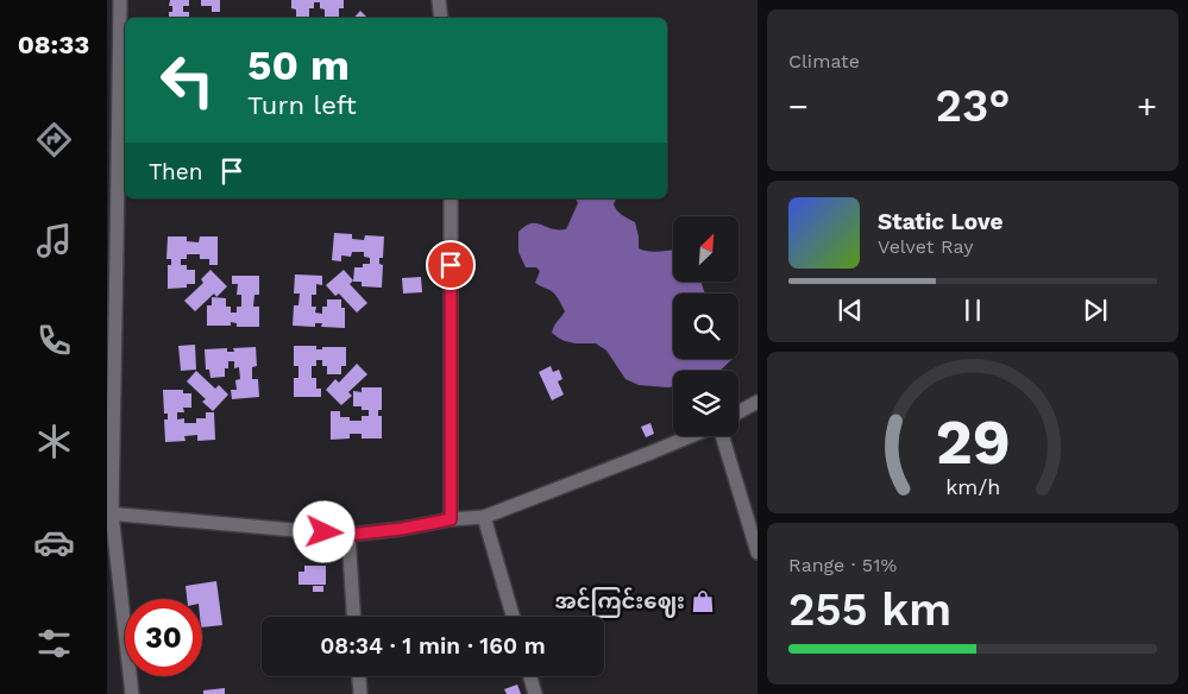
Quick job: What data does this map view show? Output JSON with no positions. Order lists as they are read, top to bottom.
{
  "places": {
    "shop": ["အင်ကြင်းဈေး"]
  },
  "north": "top right",
  "page": {
    "tabs": "08:33",
    "tile": [
      "Climate",
      ["Range · 51%", "255 km"]
    ],
    "turn": ["50 m", "Turn left"],
    "heat": ["−", "23°", "+"],
    "then": "Then",
    "song": ["Static Love", "Velvet Ray"],
    "limit": "30",
    "trip": "08:34 · 1 min · 160 m",
    "gauge": ["29", "km/h"]
  }
}
